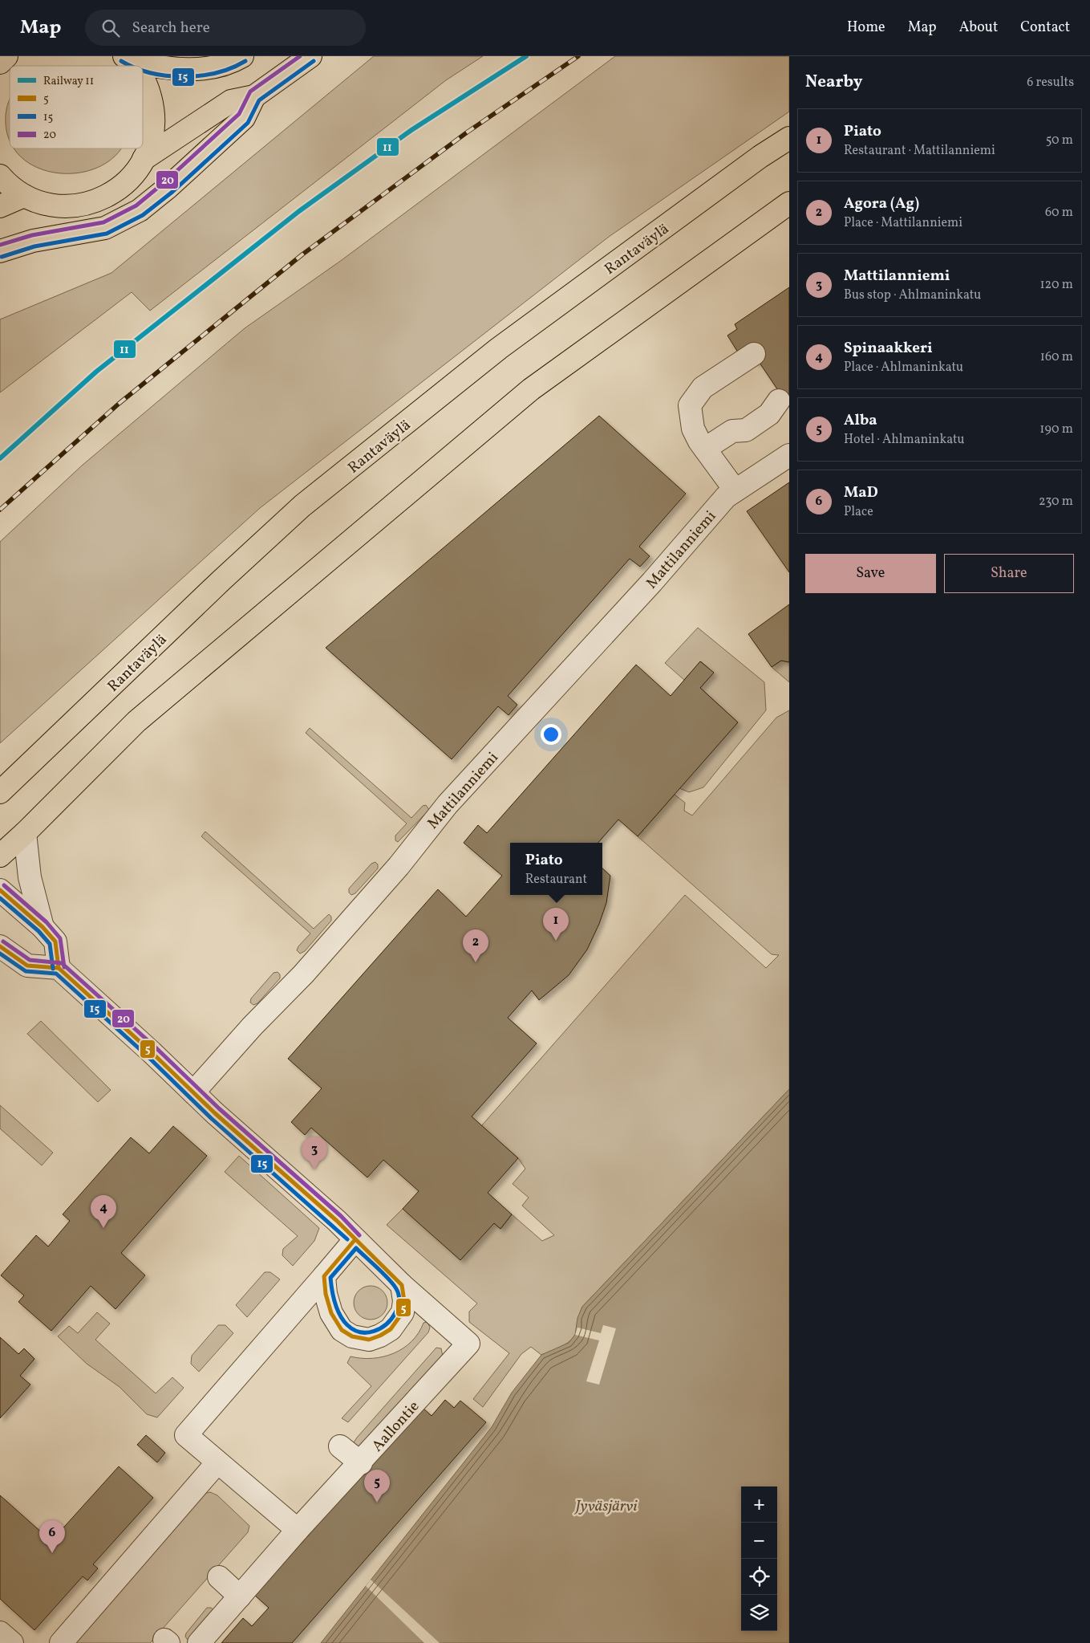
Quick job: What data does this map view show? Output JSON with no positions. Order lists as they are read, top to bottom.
{
  "streets": {
    "main road": ["Rantaväylä"],
    "street": ["Mattilanniemi", "Aallontie"]
  },
  "water": ["Jyväsjärvi"],
  "lines": [
    "rail line 11",
    "transit line 20",
    "transit line 15",
    "transit line 5"
  ],
  "legend": [
    "Railway 11",
    "5",
    "15",
    "20"
  ],
  "page": {
    "header": "Map",
    "search": "Search here",
    "nav": [
      "Home",
      "Map",
      "About",
      "Contact"
    ],
    "heading": ["Nearby", "6 results"],
    "list": [
      {
        "mark": "1",
        "name": "Piato",
        "note": "Restaurant · Mattilanniemi",
        "value": "50 m"
      },
      {
        "mark": "2",
        "name": "Agora (Ag)",
        "note": "Place · Mattilanniemi",
        "value": "60 m"
      },
      {
        "mark": "3",
        "name": "Mattilanniemi",
        "note": "Bus stop · Ahlmaninkatu",
        "value": "120 m"
      },
      {
        "mark": "4",
        "name": "Spinaakkeri",
        "note": "Place · Ahlmaninkatu",
        "value": "160 m"
      },
      {
        "mark": "5",
        "name": "Alba",
        "note": "Hotel · Ahlmaninkatu",
        "value": "190 m"
      },
      {
        "mark": "6",
        "name": "MaD",
        "note": "Place",
        "value": "230 m"
      }
    ],
    "buttons": ["Save", "Share"],
    "popup": ["Piato", "Restaurant"],
    "pins": [
      "1",
      "2",
      "3",
      "4",
      "5",
      "6"
    ],
    "map_buttons": ["+", "−"]
  }
}
